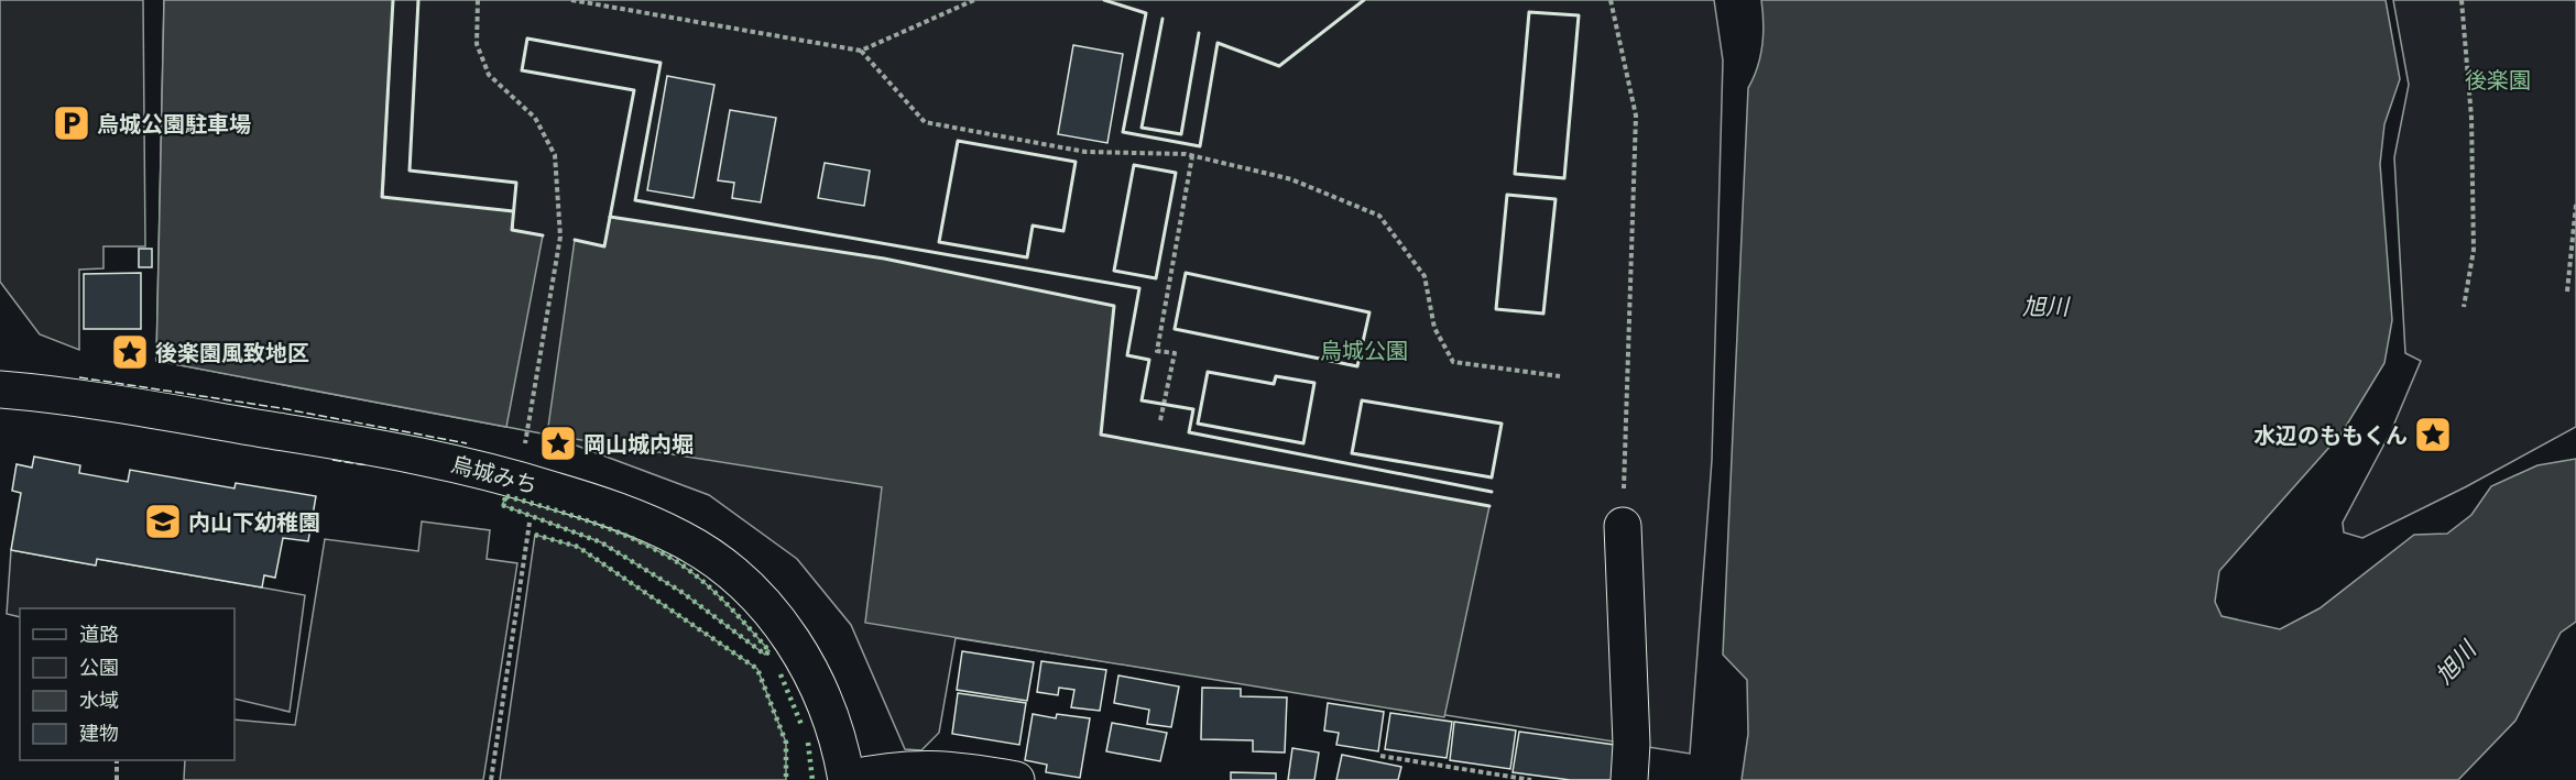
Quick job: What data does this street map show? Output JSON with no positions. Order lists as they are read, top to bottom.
{
  "streets": {
    "street": ["烏城みち"]
  },
  "water": ["旭川"],
  "parks": ["後楽園", "烏城公園"],
  "places": {
    "parking": ["烏城公園駐車場"],
    "place": ["後楽園風致地区", "水辺のももくん", "岡山城内堀"],
    "school or university": ["内山下幼稚園"]
  },
  "legend": [
    "道路",
    "公園",
    "水域",
    "建物"
  ]
}
